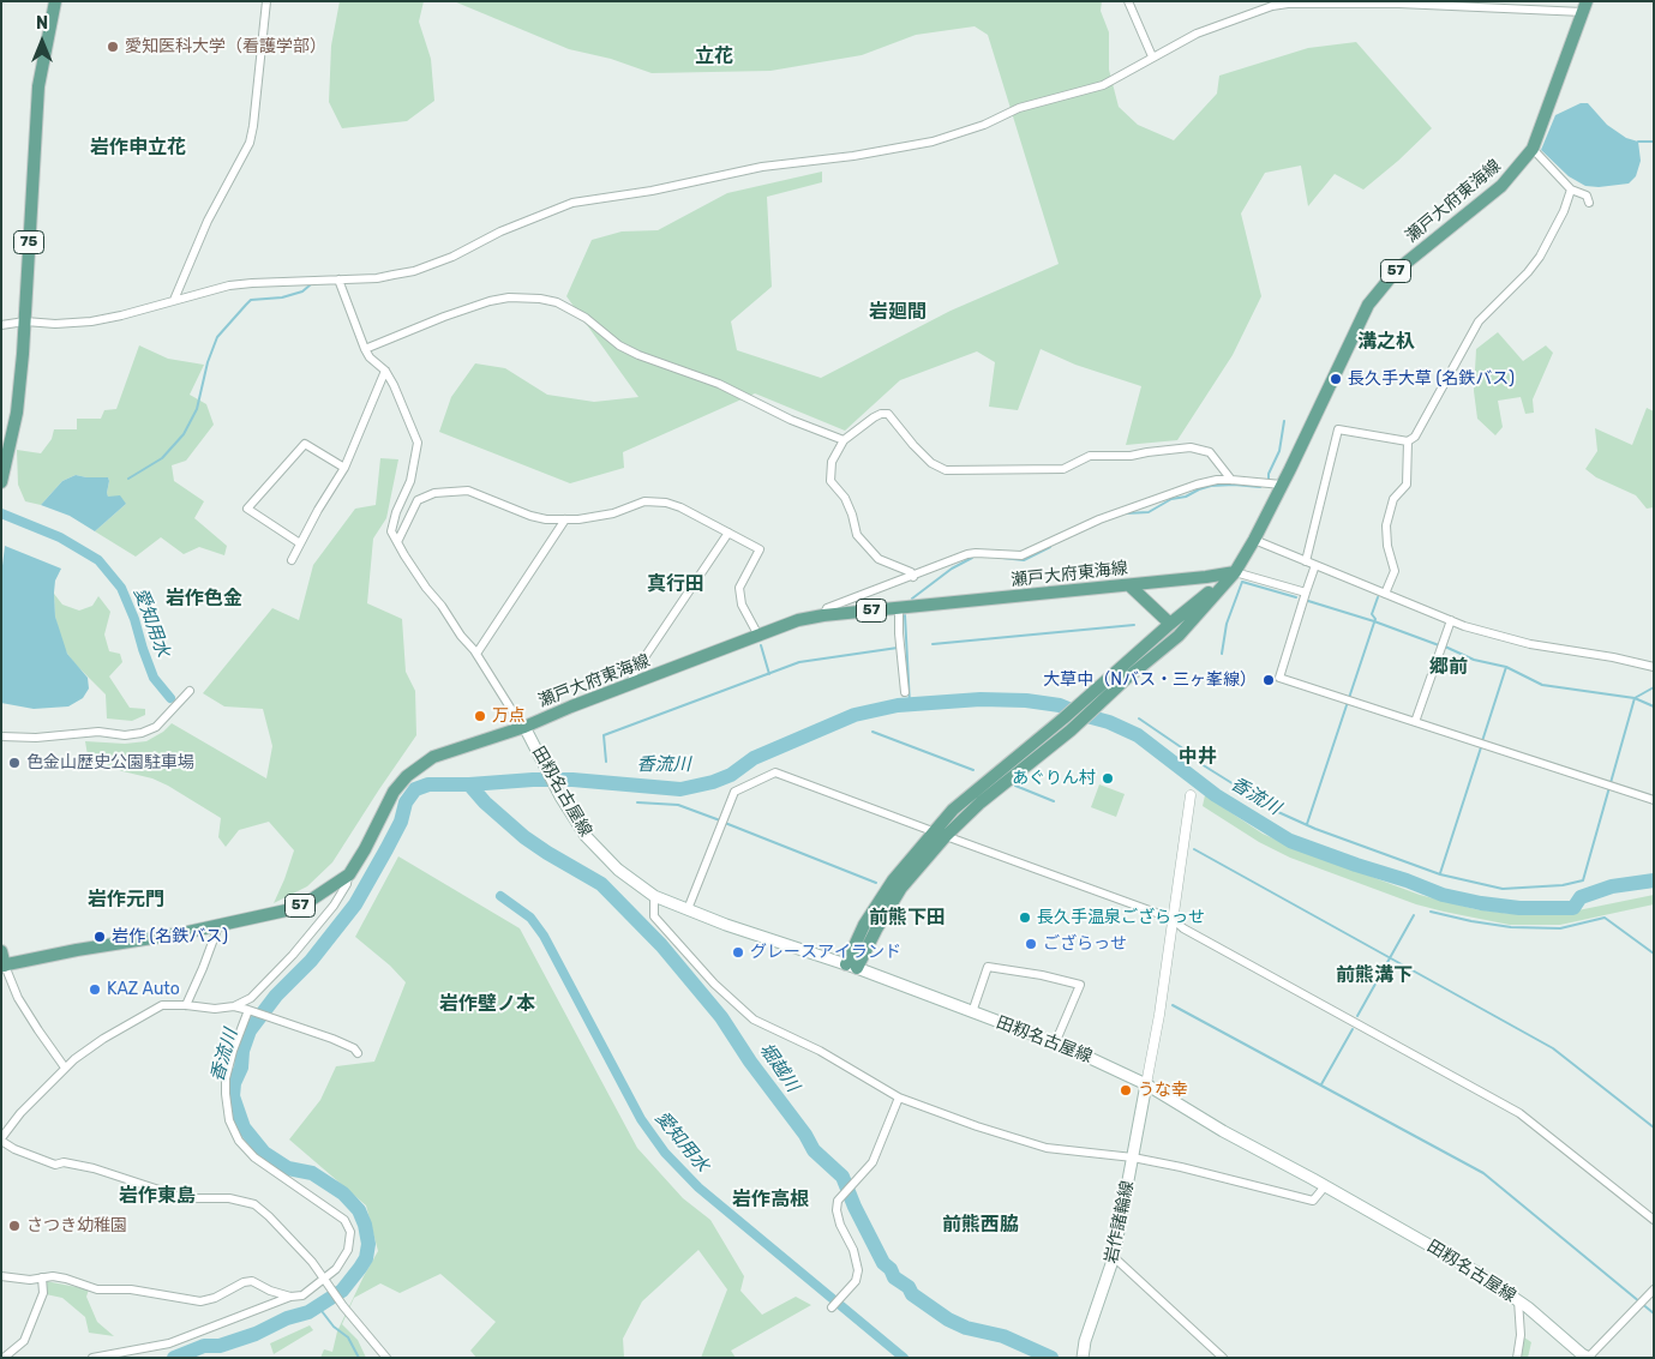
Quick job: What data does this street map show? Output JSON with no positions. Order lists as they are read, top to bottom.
{
  "streets": {
    "main road": [
      "瀬戸大府東海線",
      "75",
      "57",
      "田籾名古屋線",
      "岩作諸輪線"
    ]
  },
  "crossings": [
    ["瀬戸大府東海線", "田籾名古屋線"],
    ["田籾名古屋線", "岩作諸輪線"]
  ],
  "districts": [
    "立花",
    "岩作申立花",
    "岩廻間",
    "溝之杁",
    "真行田",
    "岩作色金",
    "郷前",
    "中井",
    "岩作元門",
    "前熊下田",
    "前熊溝下",
    "岩作壁ノ本",
    "岩作東島",
    "岩作高根",
    "前熊西脇"
  ],
  "water": ["愛知用水", "香流川", "堀越川"],
  "places": [
    "愛知医科大学（看護学部）",
    "長久手大草 (名鉄バス)",
    "大草中（Nバス・三ヶ峯線）",
    "万点",
    "色金山歴史公園駐車場",
    "あぐりん村",
    "長久手温泉ござらっせ",
    "岩作 (名鉄バス)",
    "ござらっせ",
    "グレースアイランド",
    "KAZ Auto",
    "うな幸",
    "さつき幼稚園"
  ],
  "north": "top"
}
